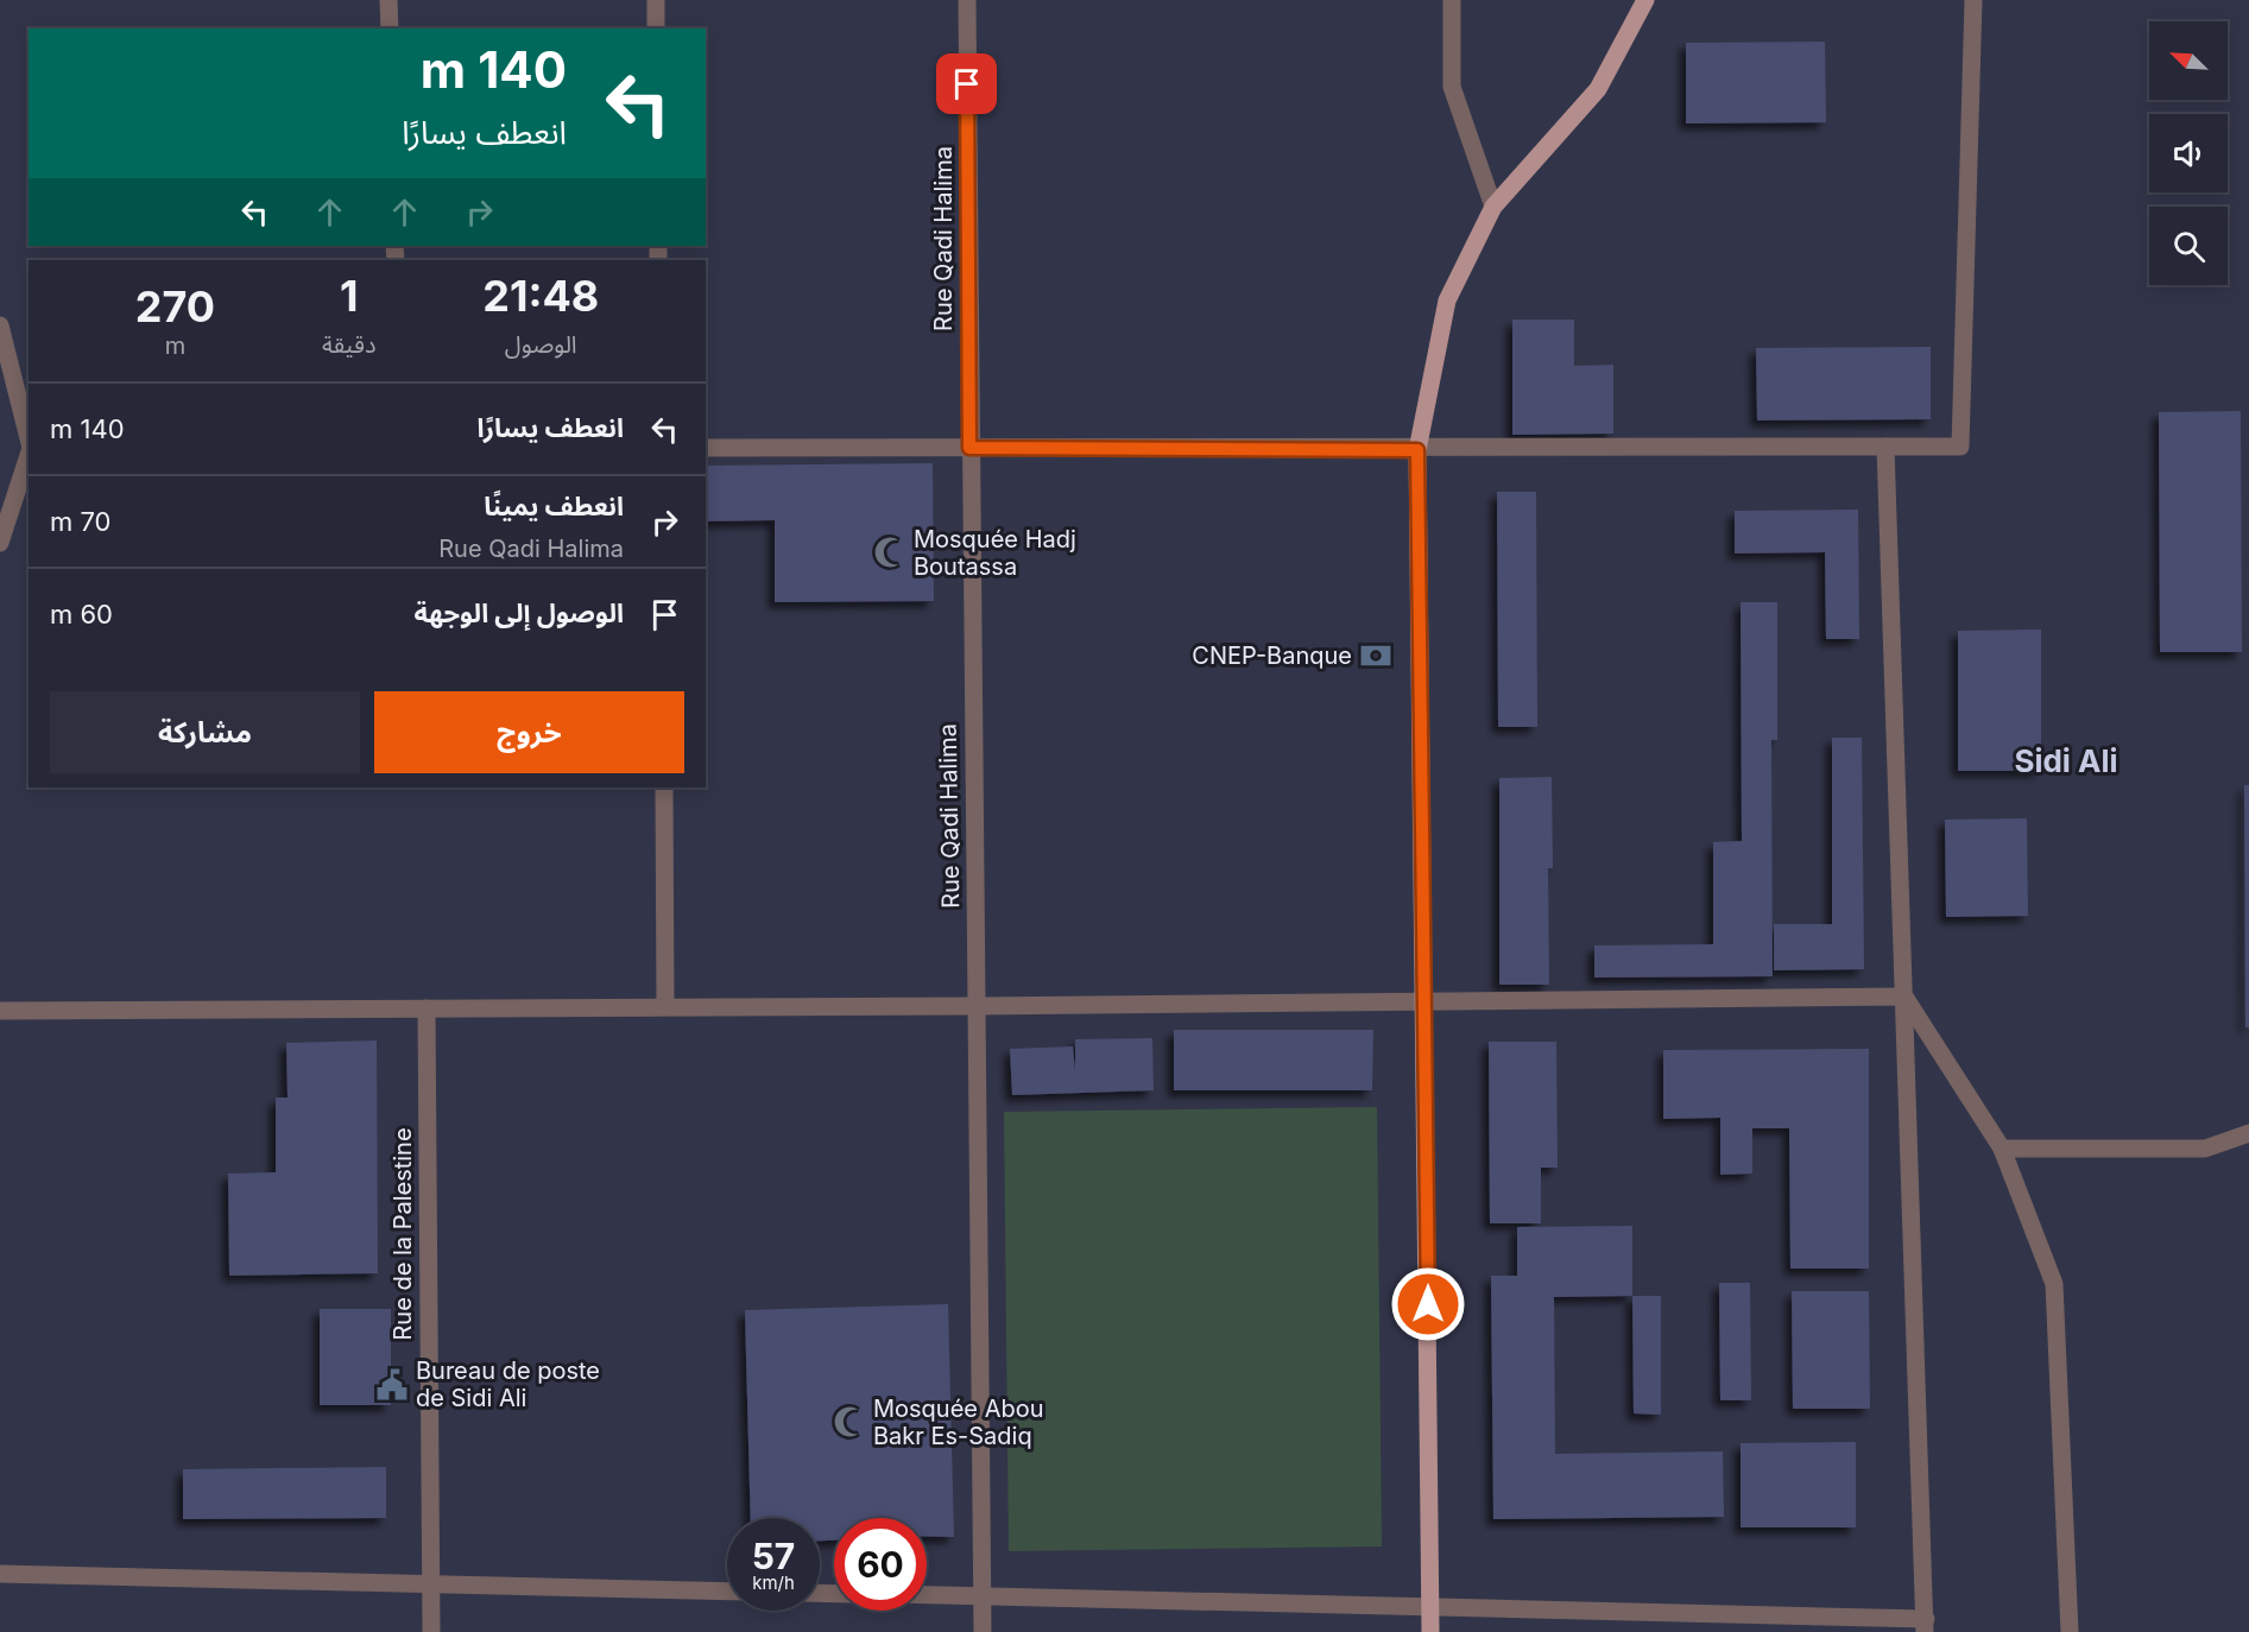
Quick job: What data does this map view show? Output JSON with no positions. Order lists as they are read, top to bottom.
{
  "streets": {
    "street": ["Rue Qadi Halima", "Rue de la Palestine"]
  },
  "districts": ["Sidi Ali"],
  "places": {
    "mosque": ["Mosquée Hadj Boutassa", "Mosquée Abou Bakr Es-Sadiq"],
    "bank": ["CNEP-Banque"],
    "public building": ["Bureau de poste de Sidi Ali"]
  },
  "north": "top left",
  "page": {
    "turn": ["140 m", "انعطف يسارًا"],
    "eta": [
      "21:48",
      "الوصول",
      "1",
      "دقيقة",
      "270",
      "m"
    ],
    "list": [
      {
        "name": "انعطف يسارًا",
        "value": "140 m"
      },
      {
        "name": "انعطف يمينًا",
        "note": "Rue Qadi Halima",
        "value": "70 m"
      },
      {
        "name": "الوصول إلى الوجهة",
        "value": "60 m"
      }
    ],
    "buttons": ["خروج", "مشاركة"],
    "speed": "57 km/h",
    "limit": "60"
  }
}
